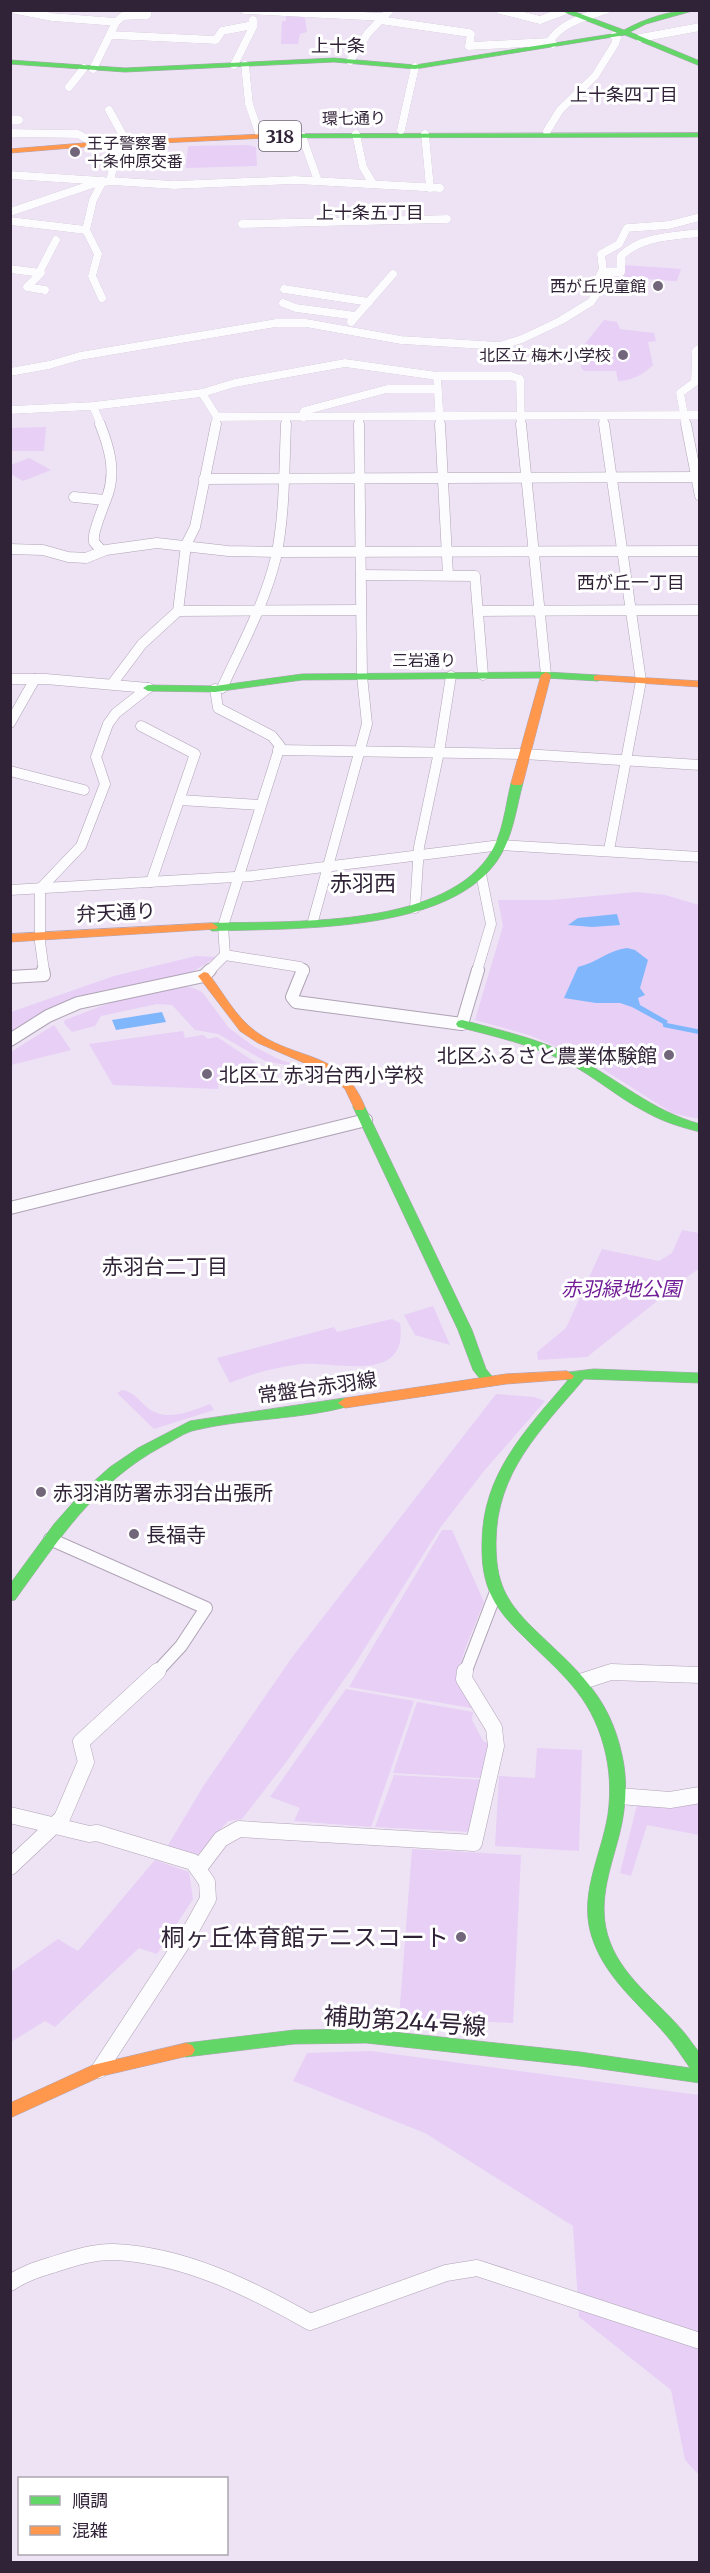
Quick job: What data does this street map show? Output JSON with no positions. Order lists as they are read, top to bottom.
{
  "streets": {
    "street": [
      "環七通り",
      "318",
      "三岩通り",
      "弁天通り",
      "常盤台赤羽線",
      "補助第244号線"
    ]
  },
  "crossings": [
    ["三岩通り", "弁天通り"]
  ],
  "districts": [
    "上十条",
    "上十条四丁目",
    "上十条五丁目",
    "西が丘一丁目",
    "赤羽西",
    "赤羽台二丁目"
  ],
  "parks": ["赤羽緑地公園"],
  "places": [
    "王子警察署 十条仲原交番",
    "西が丘児童館",
    "北区立 梅木小学校",
    "北区ふるさと農業体験館",
    "北区立 赤羽台西小学校",
    "赤羽消防署赤羽台出張所",
    "長福寺",
    "桐ヶ丘体育館テニスコート"
  ],
  "legend": ["順調", "混雑"]
}
